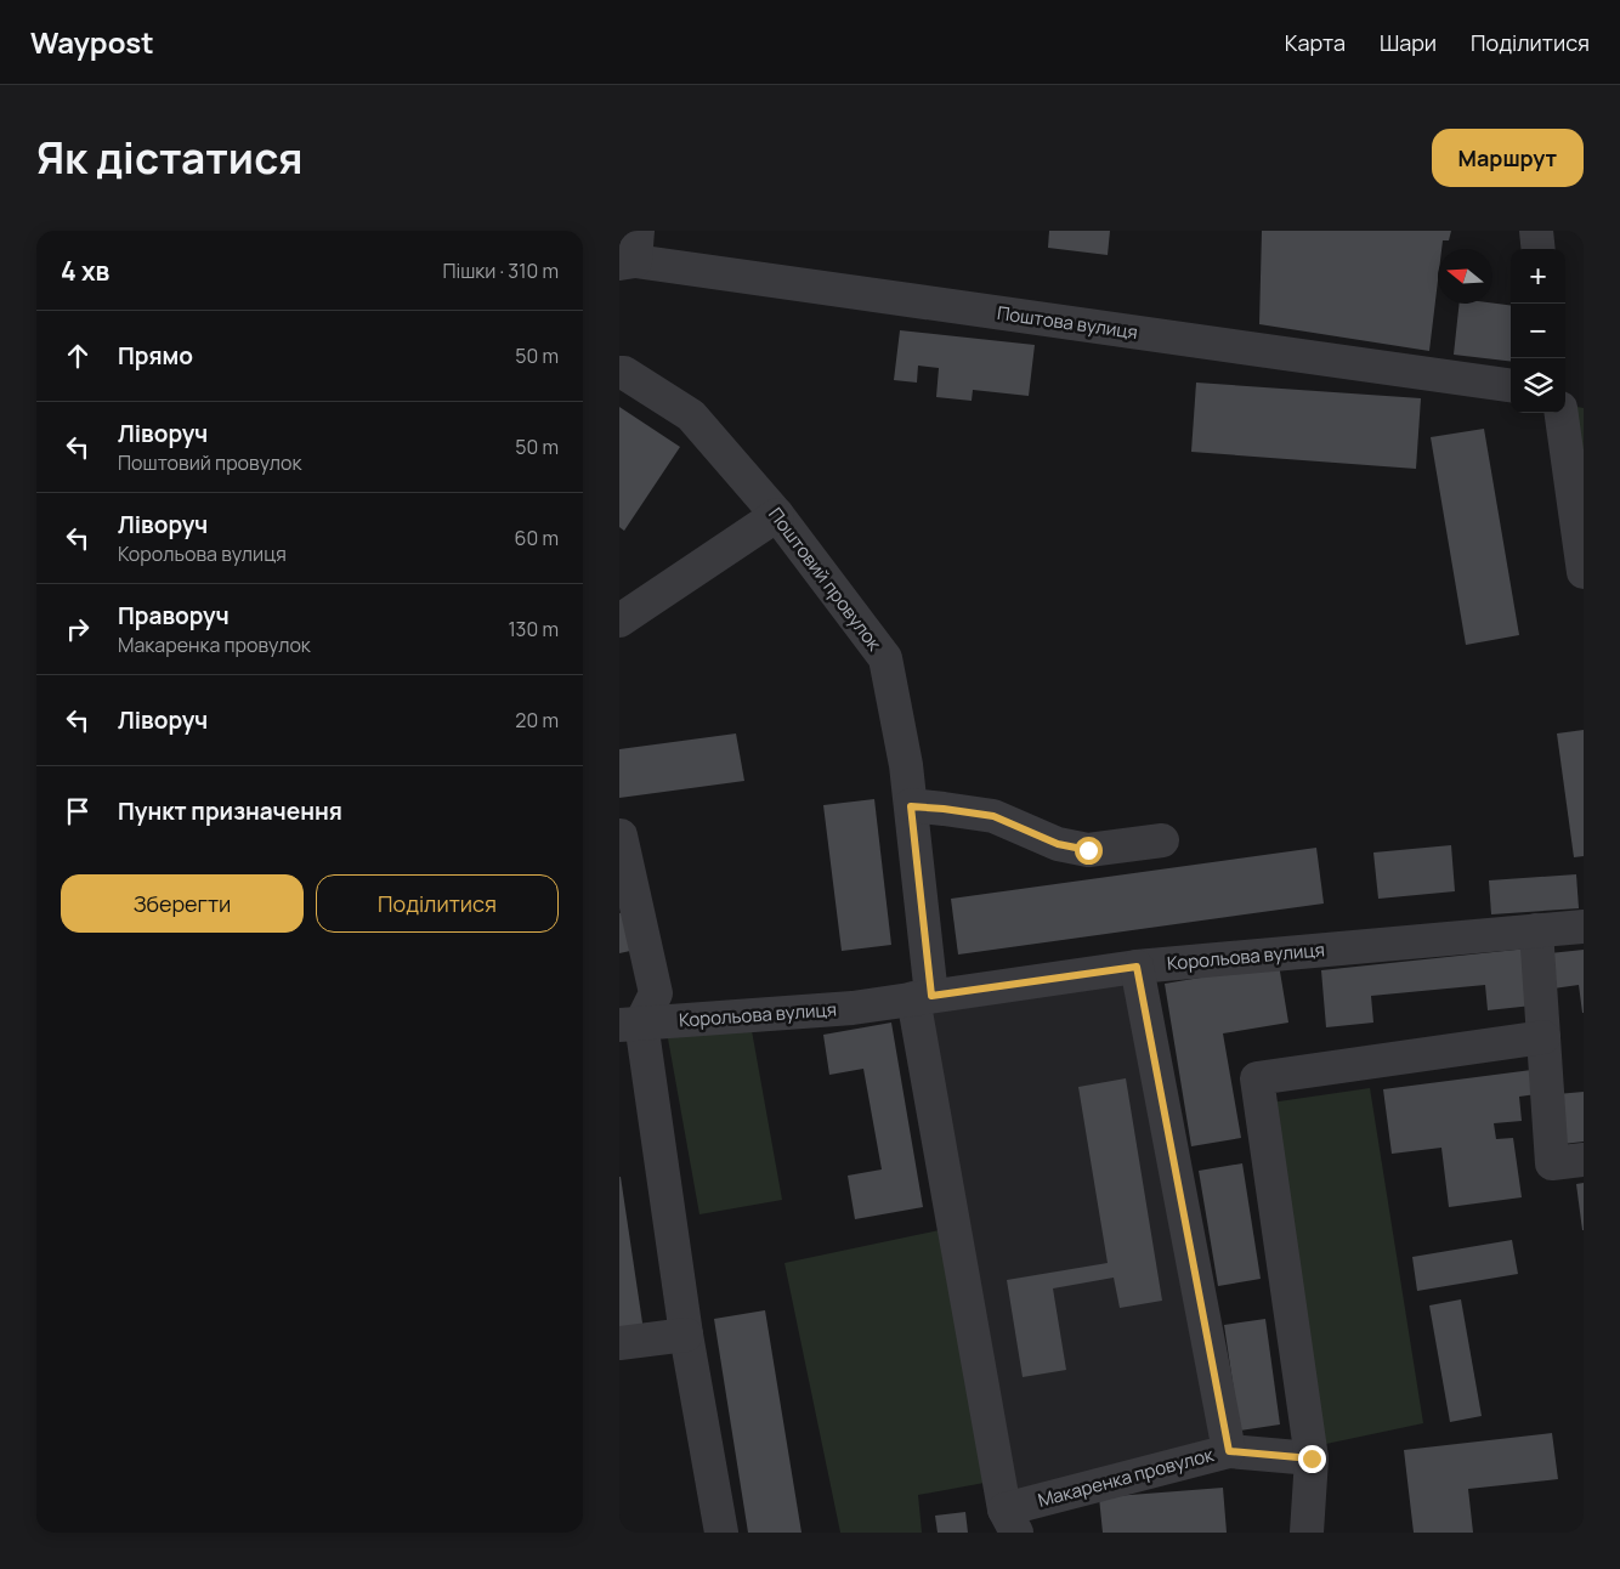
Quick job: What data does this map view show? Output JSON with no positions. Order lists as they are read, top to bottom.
{
  "streets": {
    "street": [
      "Поштова вулиця",
      "Поштовий провулок",
      "Корольова вулиця",
      "Макаренка провулок"
    ]
  },
  "crossings": [
    ["Поштовий провулок", "Корольова вулиця"],
    ["Поштовий провулок", "Макаренка провулок"],
    ["Корольова вулиця", "Макаренка провулок"]
  ],
  "north": "left",
  "page": {
    "header": "Waypost",
    "nav": ["Карта", "Шари", "Поділитися"],
    "title": "Як дістатися",
    "buttons": [
      "Маршрут",
      ["Зберегти", "Поділитися"]
    ],
    "heading": ["4 хв", "Пішки · 310 m"],
    "map_buttons": ["+", "−"],
    "list": [
      ["Прямо", "50 m"],
      ["Ліворуч", "Поштовий провулок", "50 m"],
      ["Ліворуч", "Корольова вулиця", "60 m"],
      ["Праворуч", "Макаренка провулок", "130 m"],
      ["Ліворуч", "20 m"],
      "Пункт призначення"
    ]
  }
}
